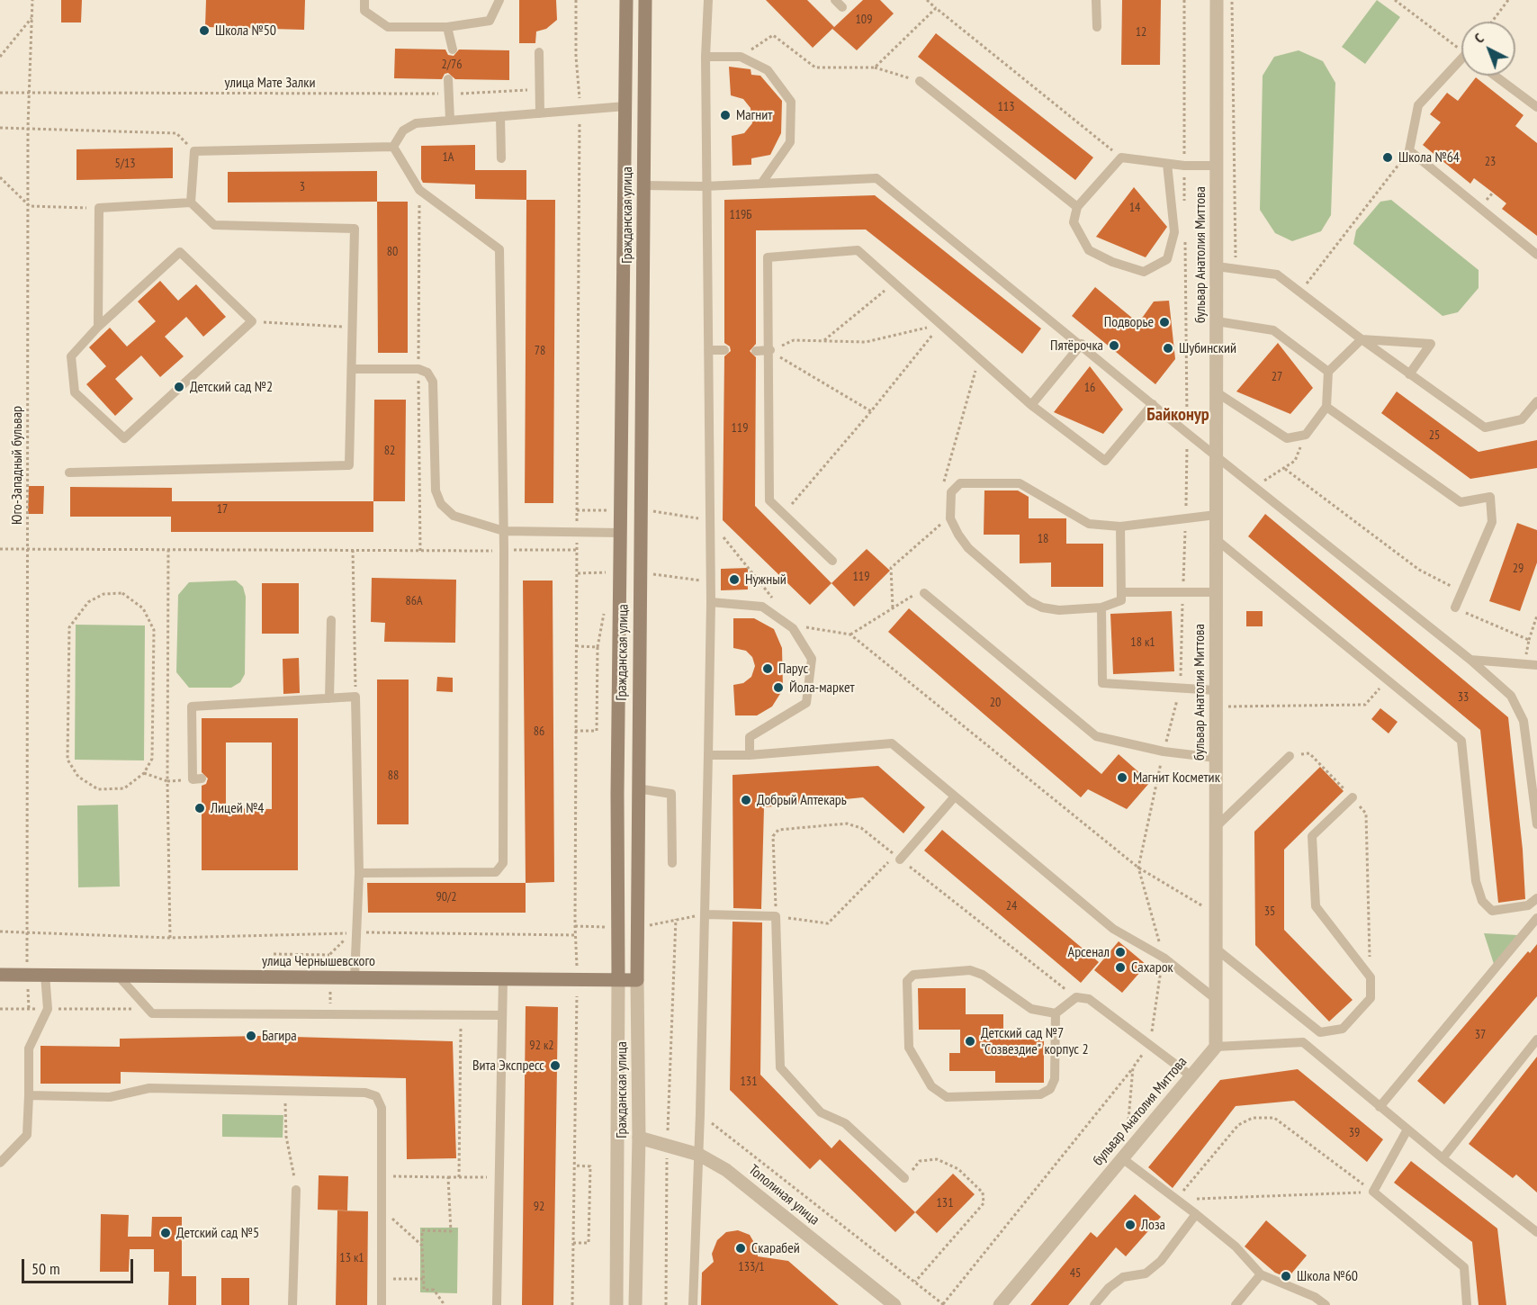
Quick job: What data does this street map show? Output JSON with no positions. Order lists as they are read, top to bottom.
{
  "streets": {
    "main road": ["Гражданская улица", "улица Чернышевского"],
    "street": ["бульвар Анатолия Миттова", "Тополиная улица"],
    "path": ["улица Мате Залки", "Юго-Западный бульвар"]
  },
  "crossings": [
    ["улица Мате Залки", "Юго-Западный бульвар"],
    ["Гражданская улица", "улица Чернышевского"],
    ["Гражданская улица", "Тополиная улица"]
  ],
  "districts": ["Байконур"],
  "places": [
    "Школа №50",
    "Магнит",
    "Школа №64",
    "Подворье",
    "Пятёрочка",
    "Шубинский",
    "Детский сад №2",
    "Нужный",
    "Парус",
    "Йола-маркет",
    "Магнит Косметик",
    "Добрый Аптекарь",
    "Лицей №4",
    "Арсенал",
    "Сахарок",
    "Багира",
    "Детский сад №7 \"Созвездие\" корпус 2",
    "Вита Экспресс",
    "Лоза",
    "Детский сад №5",
    "Скарабей",
    "Школа №60"
  ],
  "house_numbers": [
    "109",
    "12",
    "2/76",
    "113",
    "1А",
    "23",
    "5/13",
    "3",
    "14",
    "119Б",
    "80",
    "78",
    "27",
    "16",
    "119",
    "25",
    "82",
    "17",
    "18",
    "29",
    "119",
    "86А",
    "18 к1",
    "33",
    "20",
    "86",
    "88",
    "90/2",
    "24",
    "35",
    "37",
    "92 к2",
    "131",
    "39",
    "131",
    "92",
    "13 к1",
    "133/1",
    "45"
  ],
  "scale_bar": "50 m",
  "north": "top left"
}
